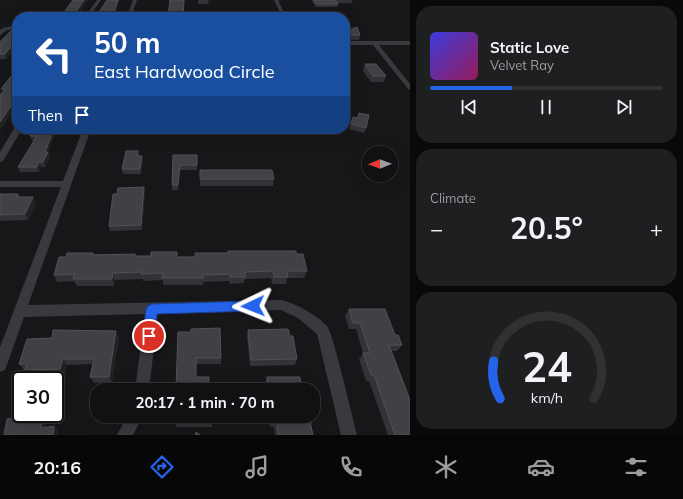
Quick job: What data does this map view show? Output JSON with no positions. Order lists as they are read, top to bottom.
{
  "north": "left",
  "page": {
    "turn": ["50 m", "East Hardwood Circle"],
    "song": ["Static Love", "Velvet Ray"],
    "then": "Then",
    "tile": "Climate",
    "heat": ["−", "20.5°", "+"],
    "limit": "30",
    "trip": "20:17 · 1 min · 70 m",
    "tabs": "20:16",
    "gauge": ["24", "km/h"]
  }
}
